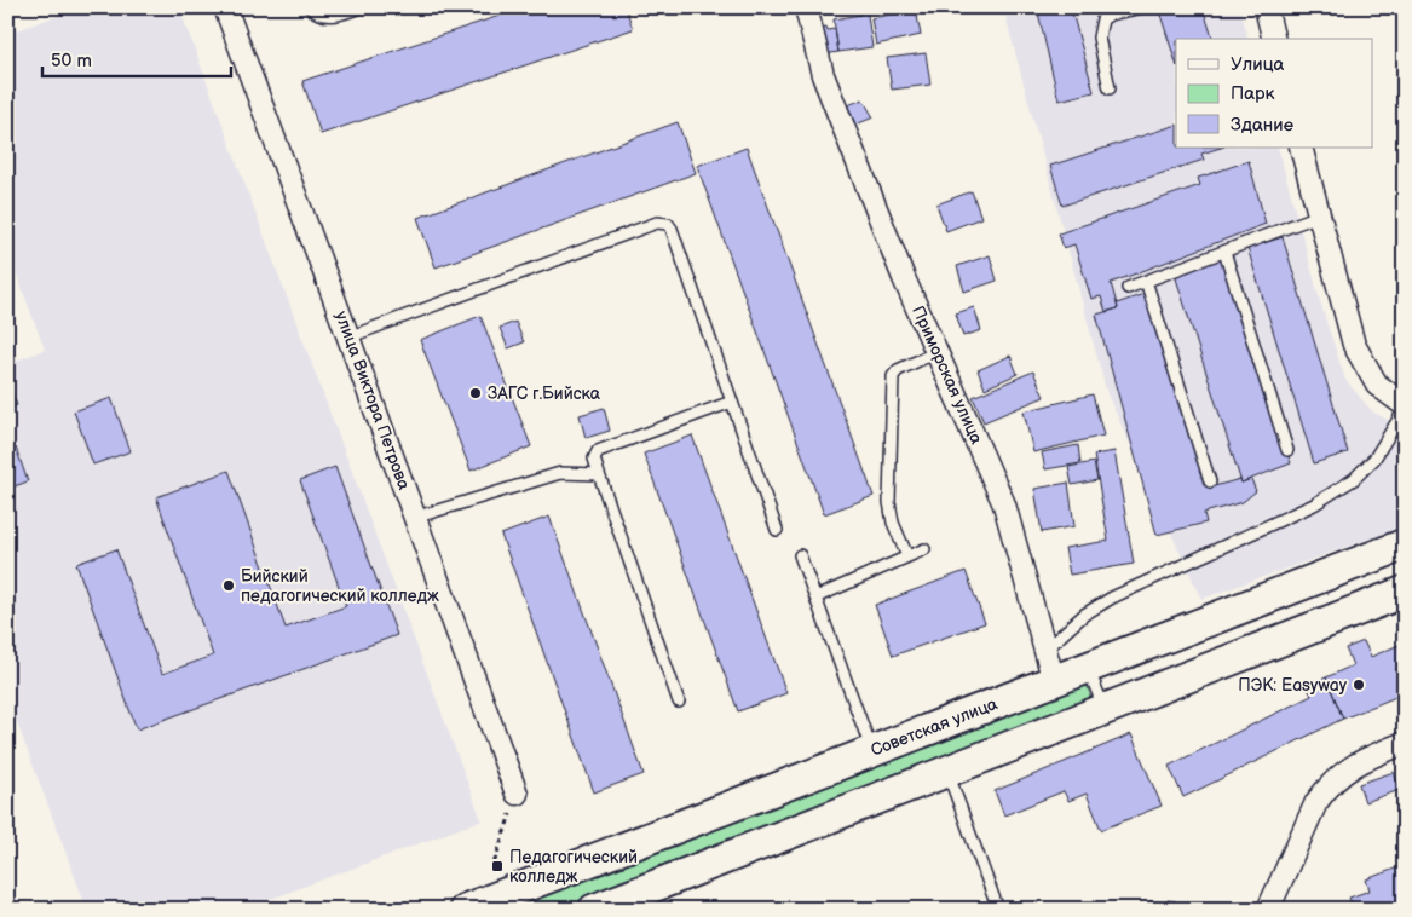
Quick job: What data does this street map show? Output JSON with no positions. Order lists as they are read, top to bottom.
{
  "streets": {
    "main road": ["Советская улица"],
    "street": ["Приморская улица", "улица Виктора Петрова"]
  },
  "crossings": [
    ["Приморская улица", "Советская улица"]
  ],
  "places": {
    "other": ["ЗАГС г.Бийска", "Бийский педагогический колледж", "ПЭК: Easyway"],
    "transit": ["Педагогический колледж"]
  },
  "legend": ["Улица", "Парк", "Здание"],
  "scale_bar": "50 m"
}
